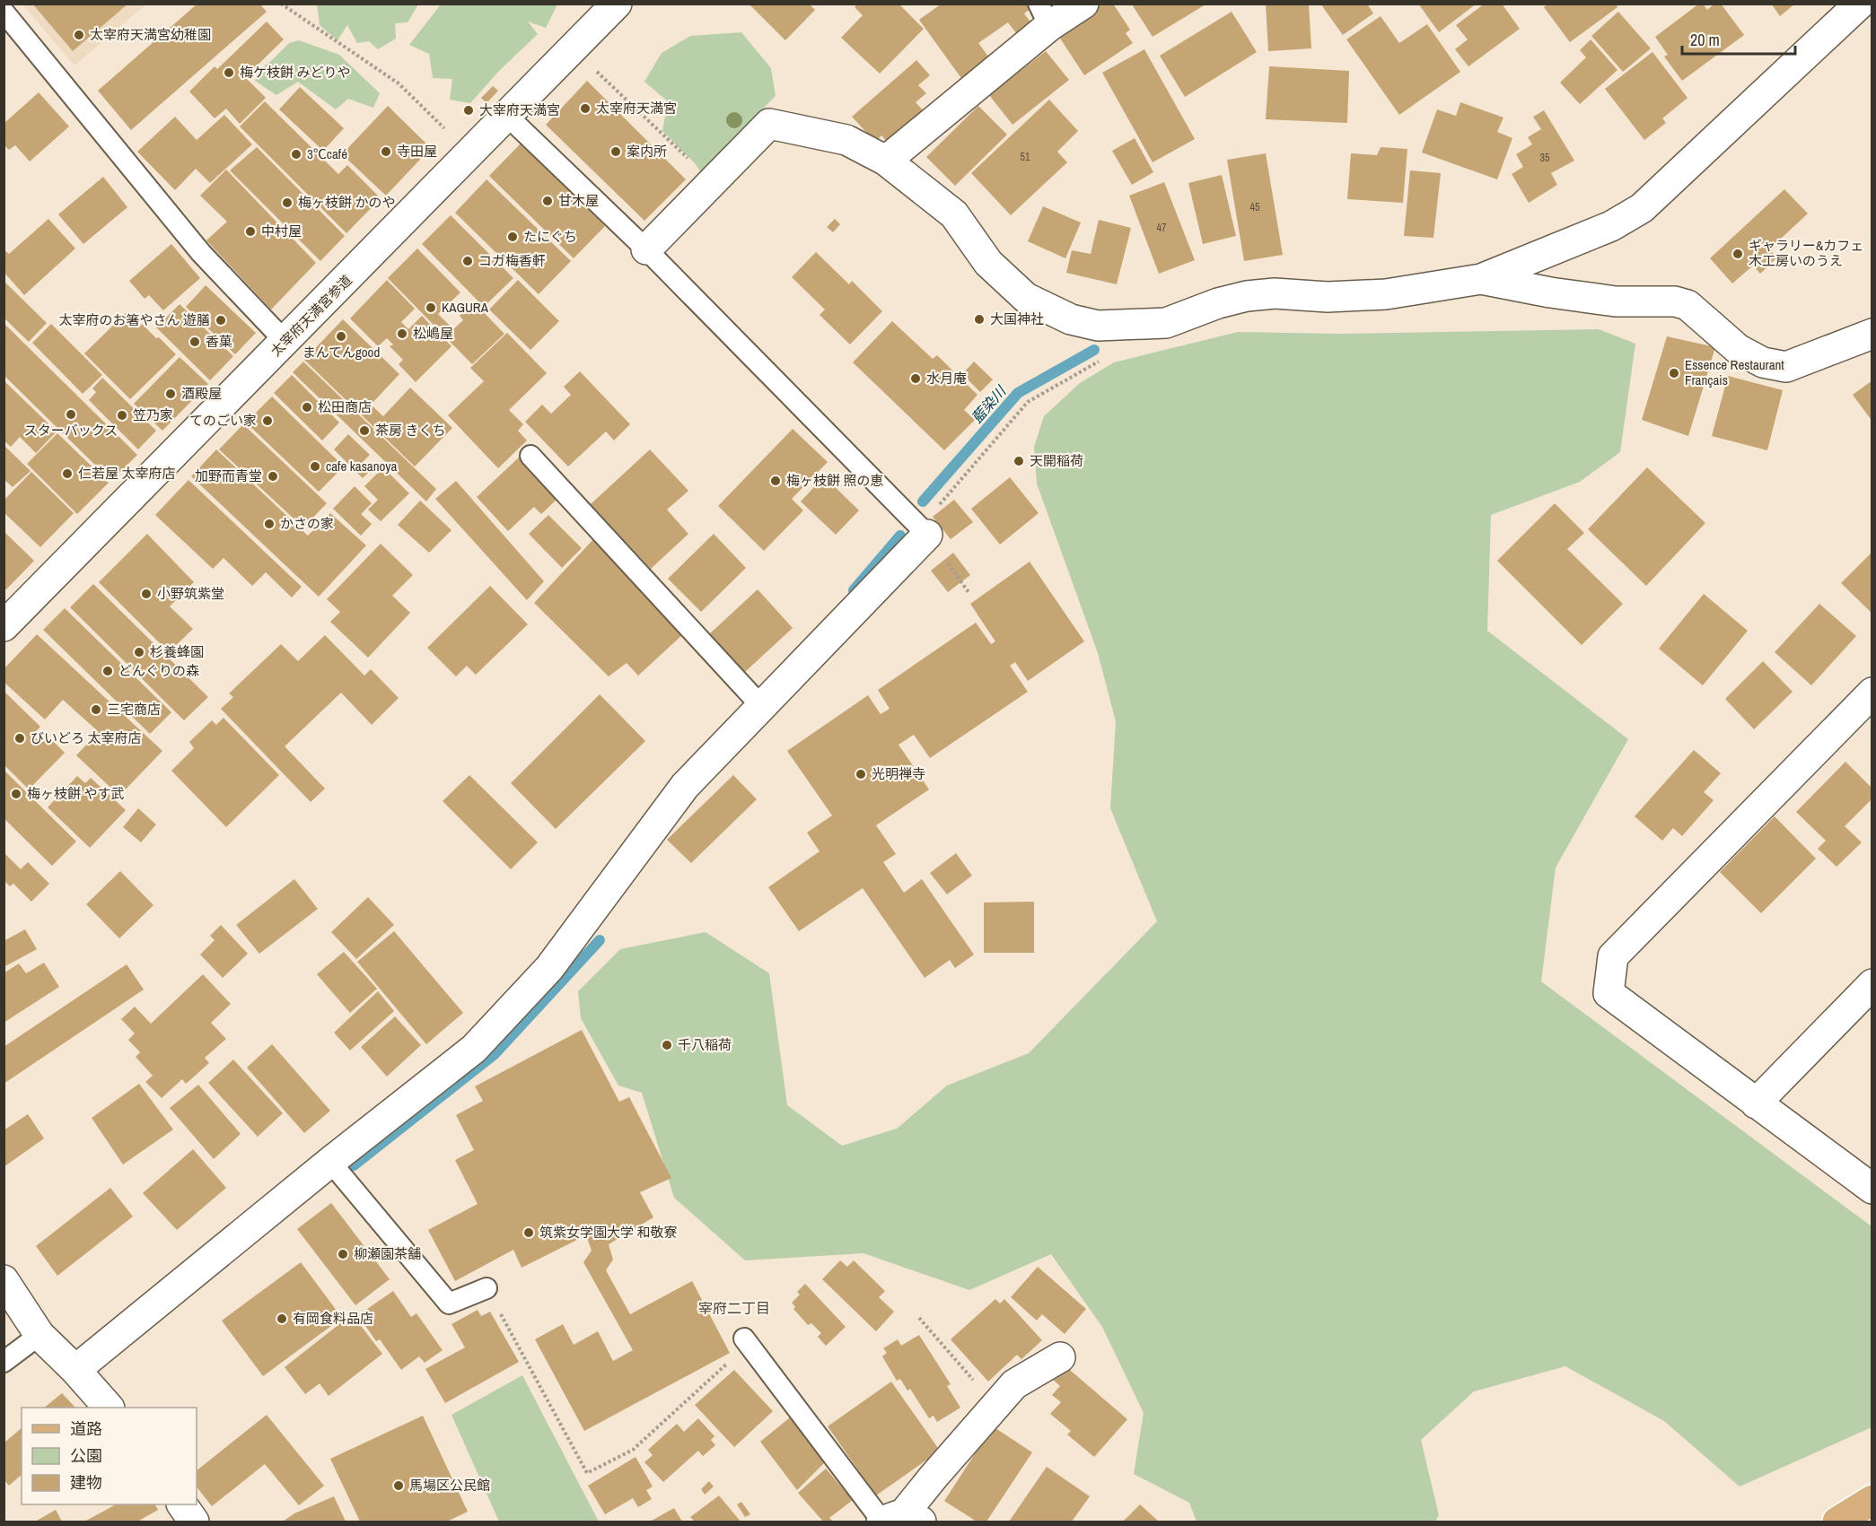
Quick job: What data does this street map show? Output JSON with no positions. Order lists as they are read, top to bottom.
{
  "streets": {
    "street": ["太宰府天満宮参道"]
  },
  "districts": ["宰府二丁目"],
  "water": ["藍染川"],
  "places": [
    "太宰府天満宮幼稚園",
    "梅ケ枝餅 みどりや",
    "太宰府天満宮",
    "大宰府天満宮",
    "寺田屋",
    "案内所",
    "3℃café",
    "甘木屋",
    "梅ヶ枝餅 かのや",
    "中村屋",
    "たにぐち",
    "ギャラリー&カフェ 木工房いのうえ",
    "コガ梅香軒",
    "KAGURA",
    "大国神社",
    "太宰府のお箸やさん 遊膳",
    "松嶋屋",
    "まんてんgood",
    "香菓",
    "Essence Restaurant Français",
    "水月庵",
    "酒殿屋",
    "松田商店",
    "スターバックス",
    "笠乃家",
    "てのごい家",
    "茶房 きくち",
    "天開稲荷",
    "cafe kasanoya",
    "仁若屋 太宰府店",
    "加野而青堂",
    "梅ヶ枝餅 照の恵",
    "かさの家",
    "小野筑紫堂",
    "杉養蜂園",
    "どんぐりの森",
    "三宅商店",
    "びいどろ 太宰府店",
    "光明禅寺",
    "梅ヶ枝餅 やす武",
    "千八稲荷",
    "筑紫女学園大学 和敬寮",
    "柳瀬園茶舗",
    "有岡食料品店",
    "馬場区公民館"
  ],
  "house_numbers": [
    "51",
    "35",
    "45",
    "47"
  ],
  "legend": ["道路", "公園", "建物"],
  "scale_bar": "20 m"
}
